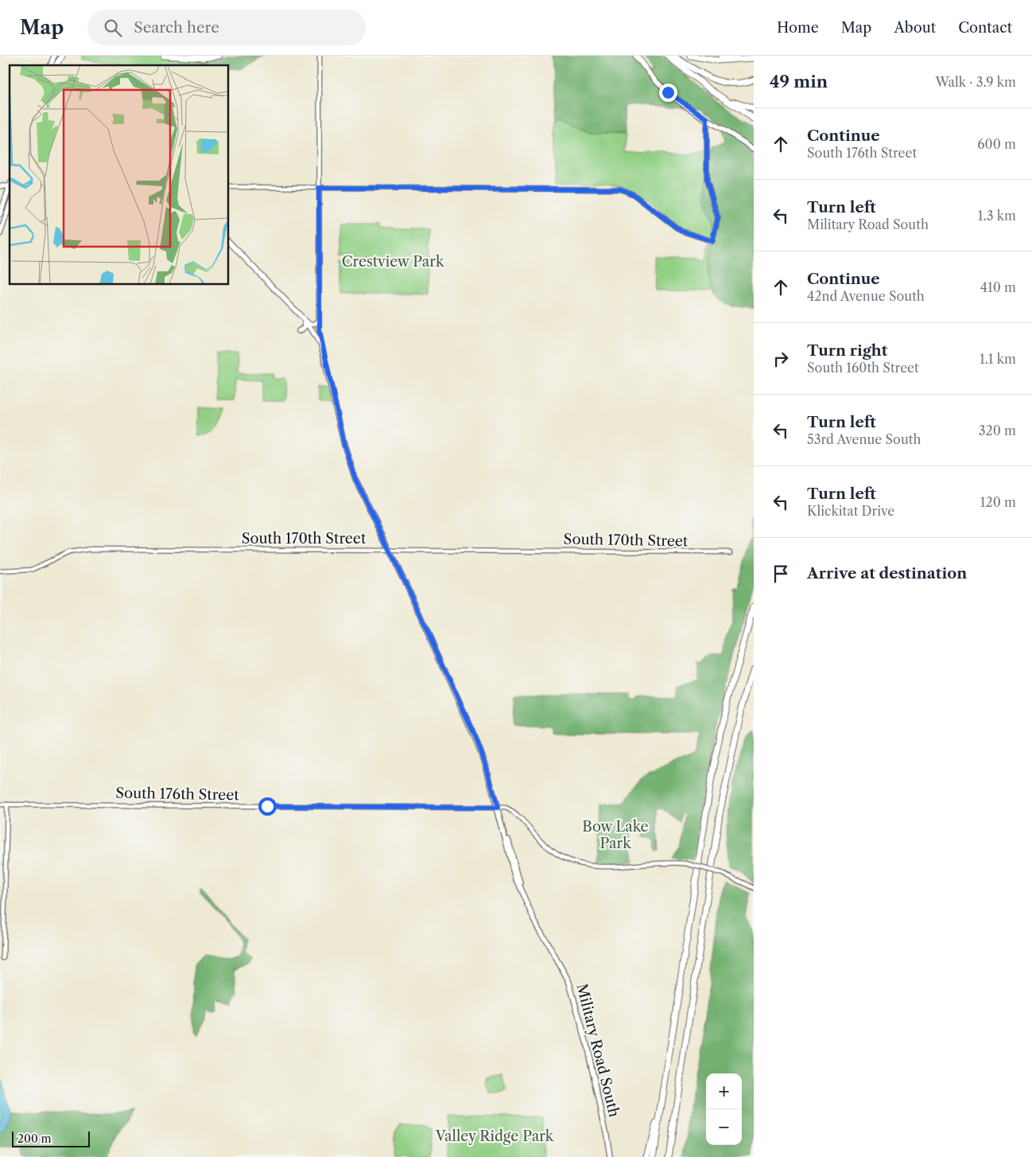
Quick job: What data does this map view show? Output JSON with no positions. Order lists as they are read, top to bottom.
{
  "streets": {
    "main road": ["Military Road South"],
    "street": ["South 170th Street", "South 176th Street"]
  },
  "crossings": [
    ["South 170th Street", "Military Road South"],
    ["South 176th Street", "Military Road South"]
  ],
  "parks": ["Crestview Park", "Bow Lake Park", "Valley Ridge Park"],
  "scale_bar": "200 m",
  "page": {
    "header": "Map",
    "search": "Search here",
    "nav": [
      "Home",
      "Map",
      "About",
      "Contact"
    ],
    "heading": ["49 min", "Walk · 3.9 km"],
    "list": [
      ["Continue", "South 176th Street", "600 m"],
      ["Turn left", "Military Road South", "1.3 km"],
      ["Continue", "42nd Avenue South", "410 m"],
      ["Turn right", "South 160th Street", "1.1 km"],
      ["Turn left", "53rd Avenue South", "320 m"],
      ["Turn left", "Klickitat Drive", "120 m"],
      "Arrive at destination"
    ],
    "map_buttons": ["+", "−"],
    "scale": "200 m"
  }
}
